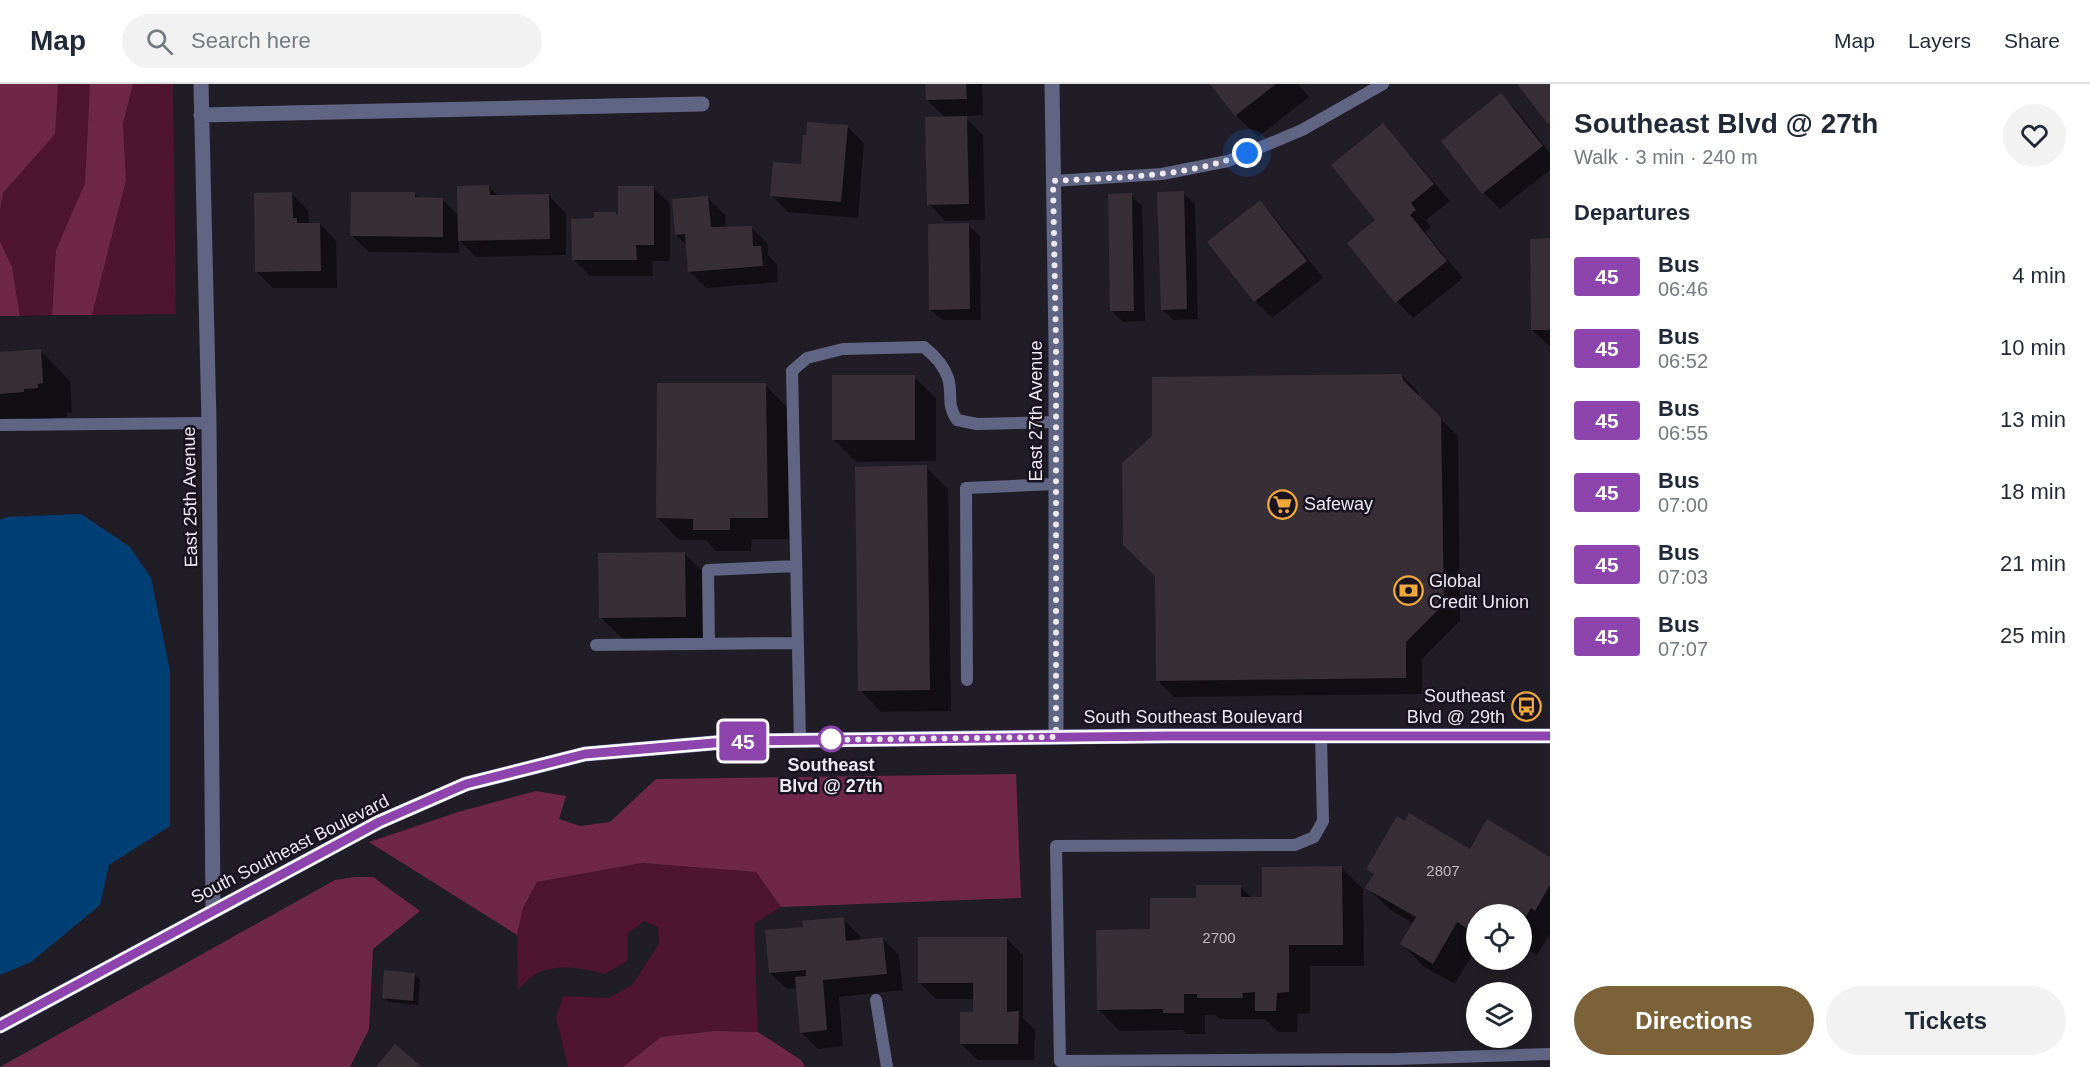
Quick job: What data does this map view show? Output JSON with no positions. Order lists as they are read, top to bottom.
{
  "streets": {
    "main road": ["South Southeast Boulevard"],
    "street": ["East 27th Avenue", "East 25th Avenue"]
  },
  "crossings": [
    ["East 27th Avenue", "South Southeast Boulevard"],
    ["East 25th Avenue", "South Southeast Boulevard"]
  ],
  "places": {
    "supermarket": ["Safeway"],
    "bank": ["Global Credit Union"],
    "bus stop": ["Southeast Blvd @ 29th"],
    "other": ["Southeast Blvd @ 27th"]
  },
  "lines": ["bus line 45"],
  "house_numbers": ["2807", "2700"],
  "page": {
    "header": "Map",
    "search": "Search here",
    "nav": ["Map", "Layers", "Share"],
    "on_map": "45",
    "heading": [
      ["Southeast Blvd @ 27th", "Walk · 3 min · 240 m"],
      "Departures"
    ],
    "list": [
      {
        "mark": "45",
        "name": "Bus",
        "note": "06:46",
        "value": "4 min"
      },
      {
        "mark": "45",
        "name": "Bus",
        "note": "06:52",
        "value": "10 min"
      },
      {
        "mark": "45",
        "name": "Bus",
        "note": "06:55",
        "value": "13 min"
      },
      {
        "mark": "45",
        "name": "Bus",
        "note": "07:00",
        "value": "18 min"
      },
      {
        "mark": "45",
        "name": "Bus",
        "note": "07:03",
        "value": "21 min"
      },
      {
        "mark": "45",
        "name": "Bus",
        "note": "07:07",
        "value": "25 min"
      }
    ],
    "buttons": ["Directions", "Tickets"]
  }
}
